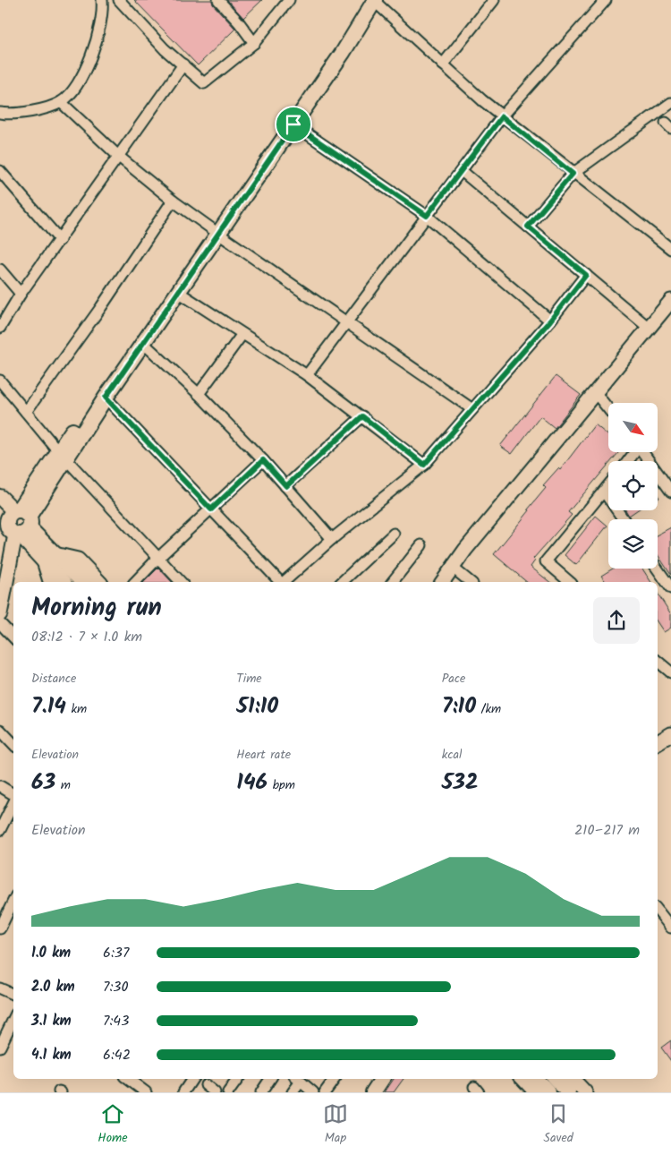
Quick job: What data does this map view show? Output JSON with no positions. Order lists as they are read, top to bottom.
{
  "north": "bottom right",
  "page": {
    "heading": ["Morning run", "08:12 · 7 × 1.0 km"],
    "stats": [
      ["Distance", "7.14 km"],
      ["Time", "51:10"],
      ["Pace", "7:10 /km"],
      ["Elevation", "63 m"],
      ["Heart rate", "146 bpm"],
      ["kcal", "532"]
    ],
    "chart": ["Elevation", "210–217 m"],
    "list": [
      {
        "name": "1.0 km",
        "note": "6:37"
      },
      {
        "name": "2.0 km",
        "note": "7:30"
      },
      {
        "name": "3.1 km",
        "note": "7:43"
      },
      {
        "name": "4.1 km",
        "note": "6:42"
      }
    ],
    "tabs": ["Home", "Map", "Saved"]
  }
}
